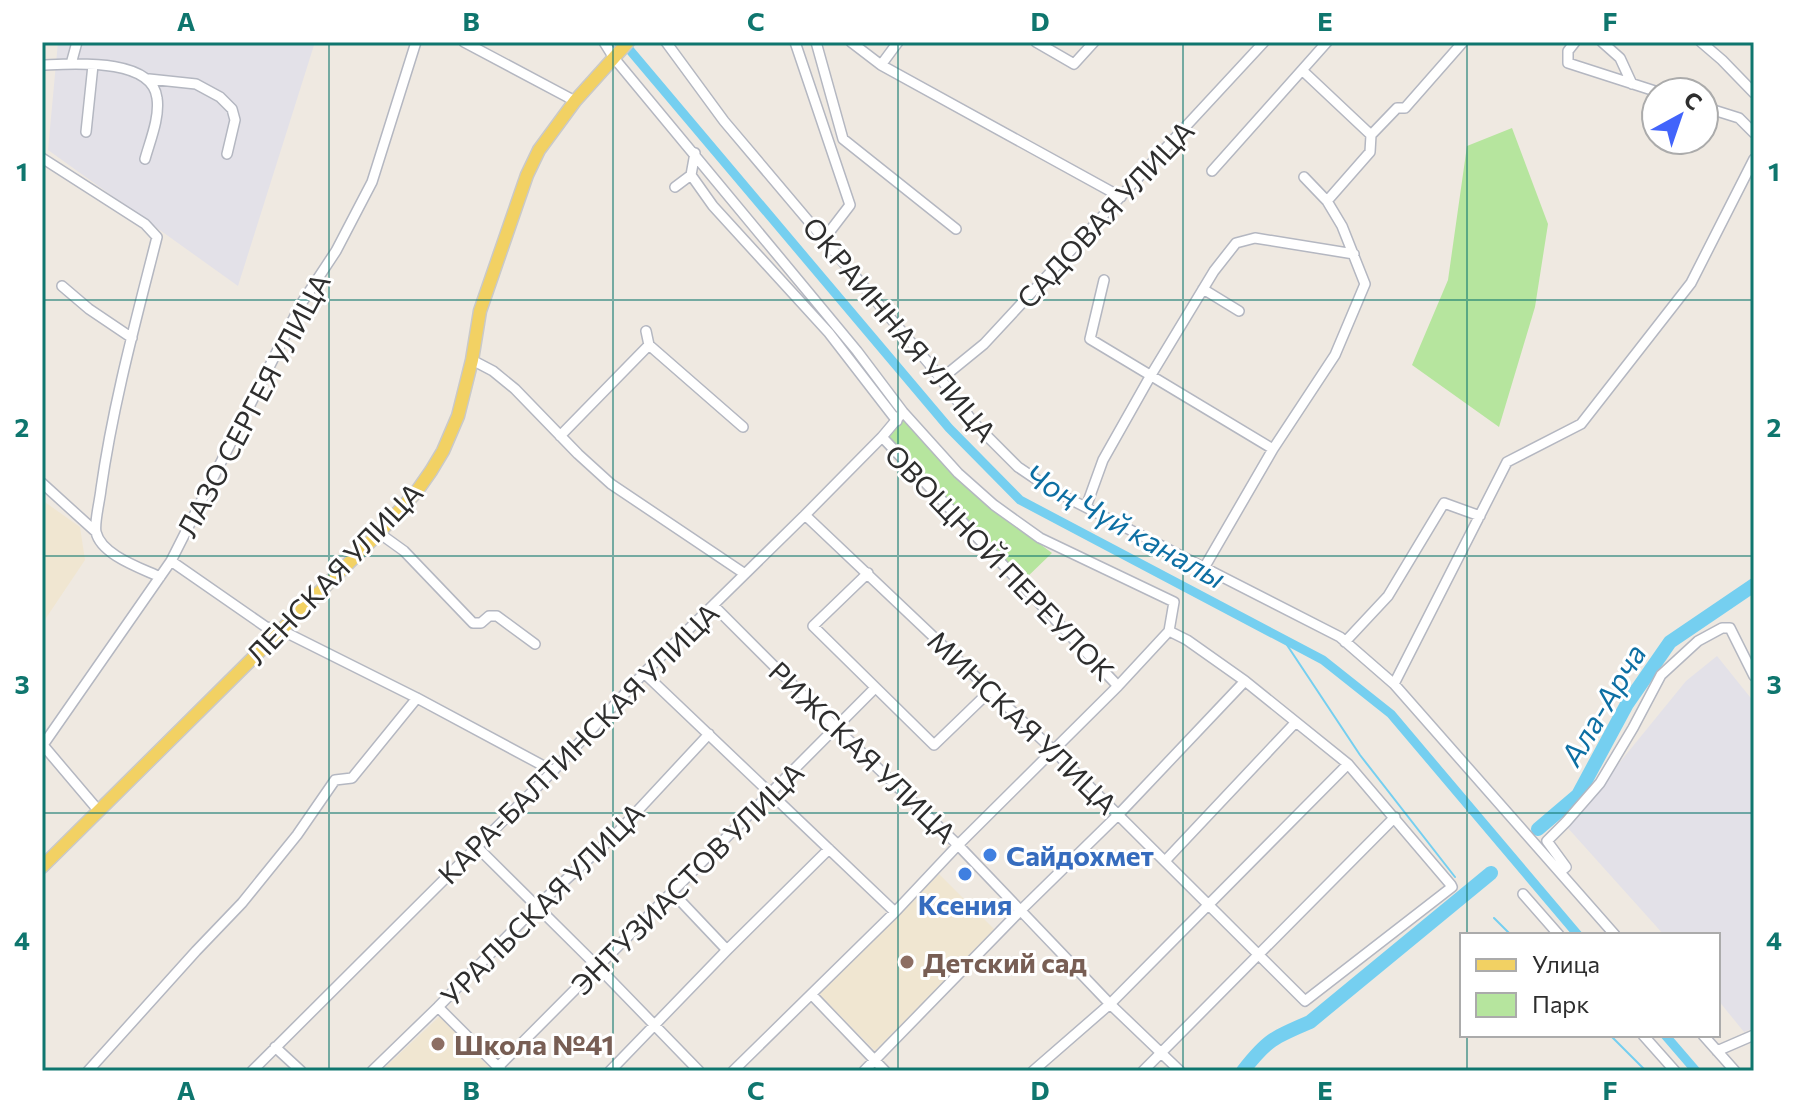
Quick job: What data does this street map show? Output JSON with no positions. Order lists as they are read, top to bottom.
{
  "streets": {
    "main road": ["ЛЕНСКАЯ УЛИЦА"],
    "street": [
      "САДОВАЯ УЛИЦА",
      "ОКРАИННАЯ УЛИЦА",
      "ЛАЗО СЕРГЕЯ УЛИЦА",
      "ОВОЩНОЙ ПЕРЕУЛОК",
      "МИНСКАЯ УЛИЦА",
      "КАРА-БАЛТИНСКАЯ УЛИЦА",
      "РИЖСКАЯ УЛИЦА",
      "ЭНТУЗИАСТОВ УЛИЦА",
      "УРАЛЬСКАЯ УЛИЦА"
    ]
  },
  "crossings": [
    ["САДОВАЯ УЛИЦА", "ОКРАИННАЯ УЛИЦА"],
    ["ОВОЩНОЙ ПЕРЕУЛОК", "КАРА-БАЛТИНСКАЯ УЛИЦА"],
    ["МИНСКАЯ УЛИЦА", "КАРА-БАЛТИНСКАЯ УЛИЦА"],
    ["КАРА-БАЛТИНСКАЯ УЛИЦА", "РИЖСКАЯ УЛИЦА"],
    ["РИЖСКАЯ УЛИЦА", "ЭНТУЗИАСТОВ УЛИЦА"]
  ],
  "water": ["Чоң Чүй каналы", "Ала-Арча"],
  "places": [
    "Сайдохмет",
    "Ксения",
    "Детский сад",
    "Школа №41"
  ],
  "legend": ["Улица", "Парк"],
  "north": "top right",
  "grid": {
    "columns": [
      "A",
      "B",
      "C",
      "D",
      "E",
      "F"
    ],
    "rows": [
      "1",
      "2",
      "3",
      "4"
    ]
  }
}
